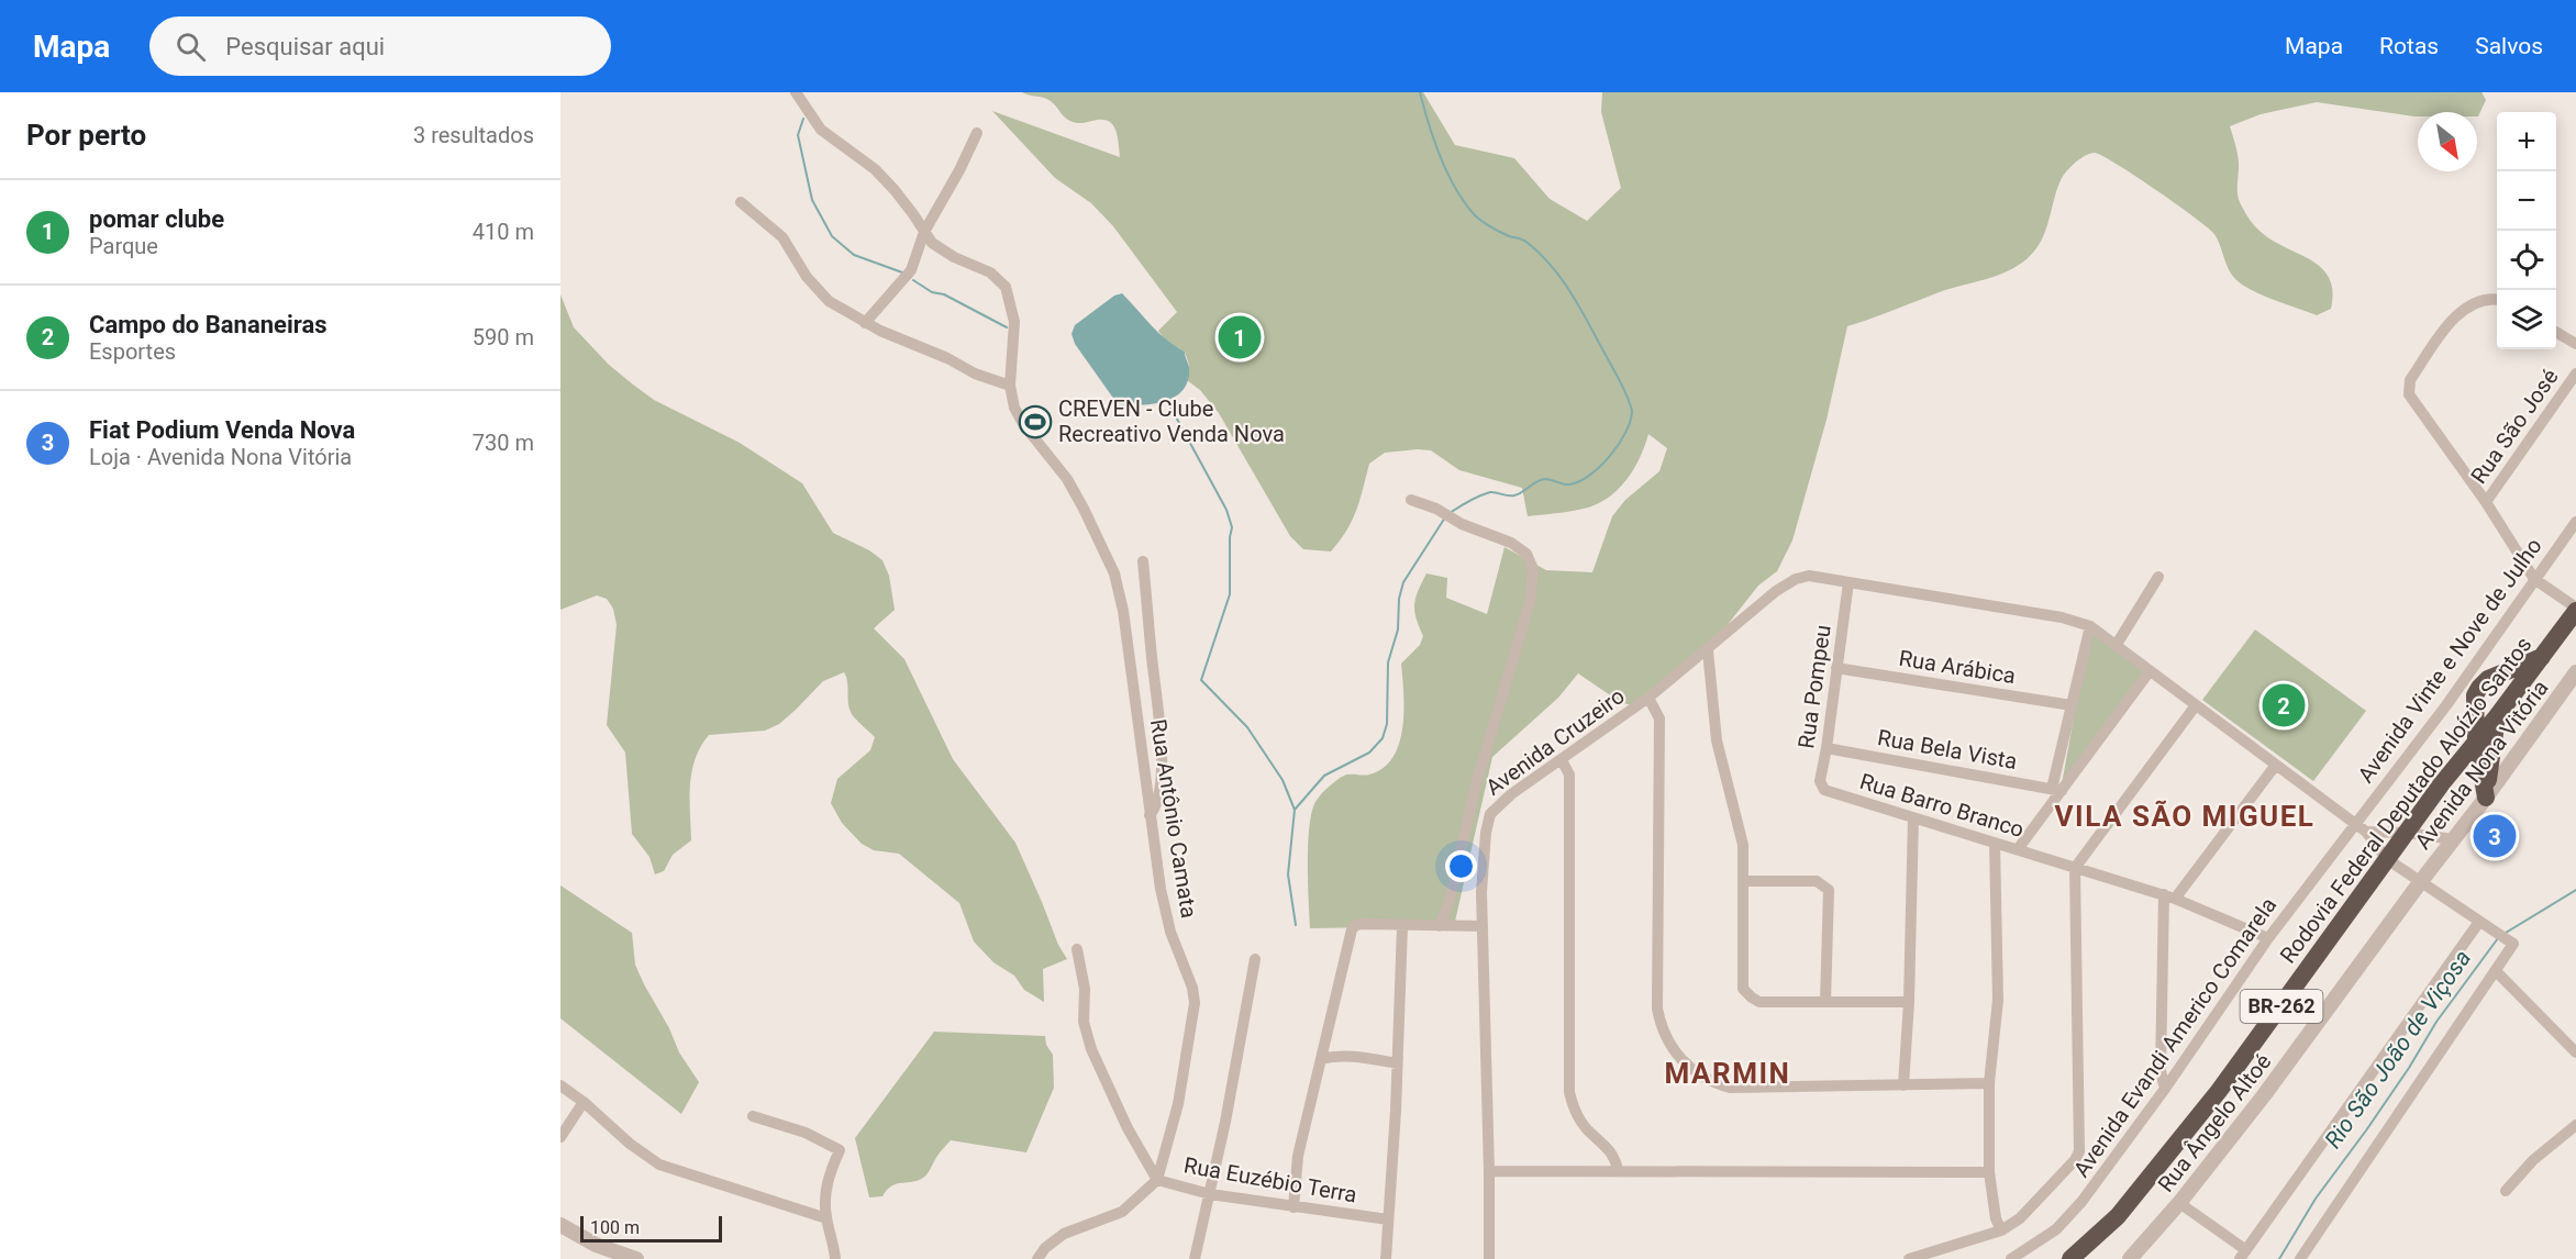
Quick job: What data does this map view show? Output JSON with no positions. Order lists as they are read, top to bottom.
{
  "streets": {
    "highway": ["Rodovia Federal Deputado Aloízio Santos", "BR-262"],
    "street": [
      "Rua São José",
      "Avenida Vinte e Nove de Julho",
      "Rua Arábica",
      "Rua Pompeu",
      "Avenida Cruzeiro",
      "Rua Bela Vista",
      "Avenida Nona Vitória",
      "Rua Barro Branco",
      "Rua Antônio Camata",
      "Avenida Evandi Americo Comarela",
      "Rua Ângelo Altoé",
      "Rua Euzébio Terra"
    ]
  },
  "crossings": [
    ["Avenida Vinte e Nove de Julho", "Avenida Evandi Americo Comarela"],
    ["Rua Arábica", "Rua Pompeu"],
    ["Rua Pompeu", "Avenida Cruzeiro"],
    ["Rua Pompeu", "Rua Bela Vista"],
    ["Rua Pompeu", "Rua Barro Branco"],
    ["Avenida Nona Vitória", "Rua Ângelo Altoé"],
    ["Rua Barro Branco", "Avenida Evandi Americo Comarela"],
    ["Rua Antônio Camata", "Rua Euzébio Terra"]
  ],
  "districts": ["VILA SÃO MIGUEL", "MARMIN"],
  "water": ["Rio São João de Viçosa"],
  "places": {
    "sports": ["CREVEN - Clube Recreativo Venda Nova"]
  },
  "scale_bar": "100 m",
  "north": "bottom right",
  "page": {
    "header": "Mapa",
    "search": "Pesquisar aqui",
    "nav": ["Mapa", "Rotas", "Salvos"],
    "heading": ["Por perto", "3 resultados"],
    "map_buttons": ["+", "−"],
    "list": [
      {
        "mark": "1",
        "name": "pomar clube",
        "note": "Parque",
        "value": "410 m"
      },
      {
        "mark": "2",
        "name": "Campo do Bananeiras",
        "note": "Esportes",
        "value": "590 m"
      },
      {
        "mark": "3",
        "name": "Fiat Podium Venda Nova",
        "note": "Loja · Avenida Nona Vitória",
        "value": "730 m"
      }
    ],
    "pins": ["1", "2", "3"],
    "scale": "100 m"
  }
}
